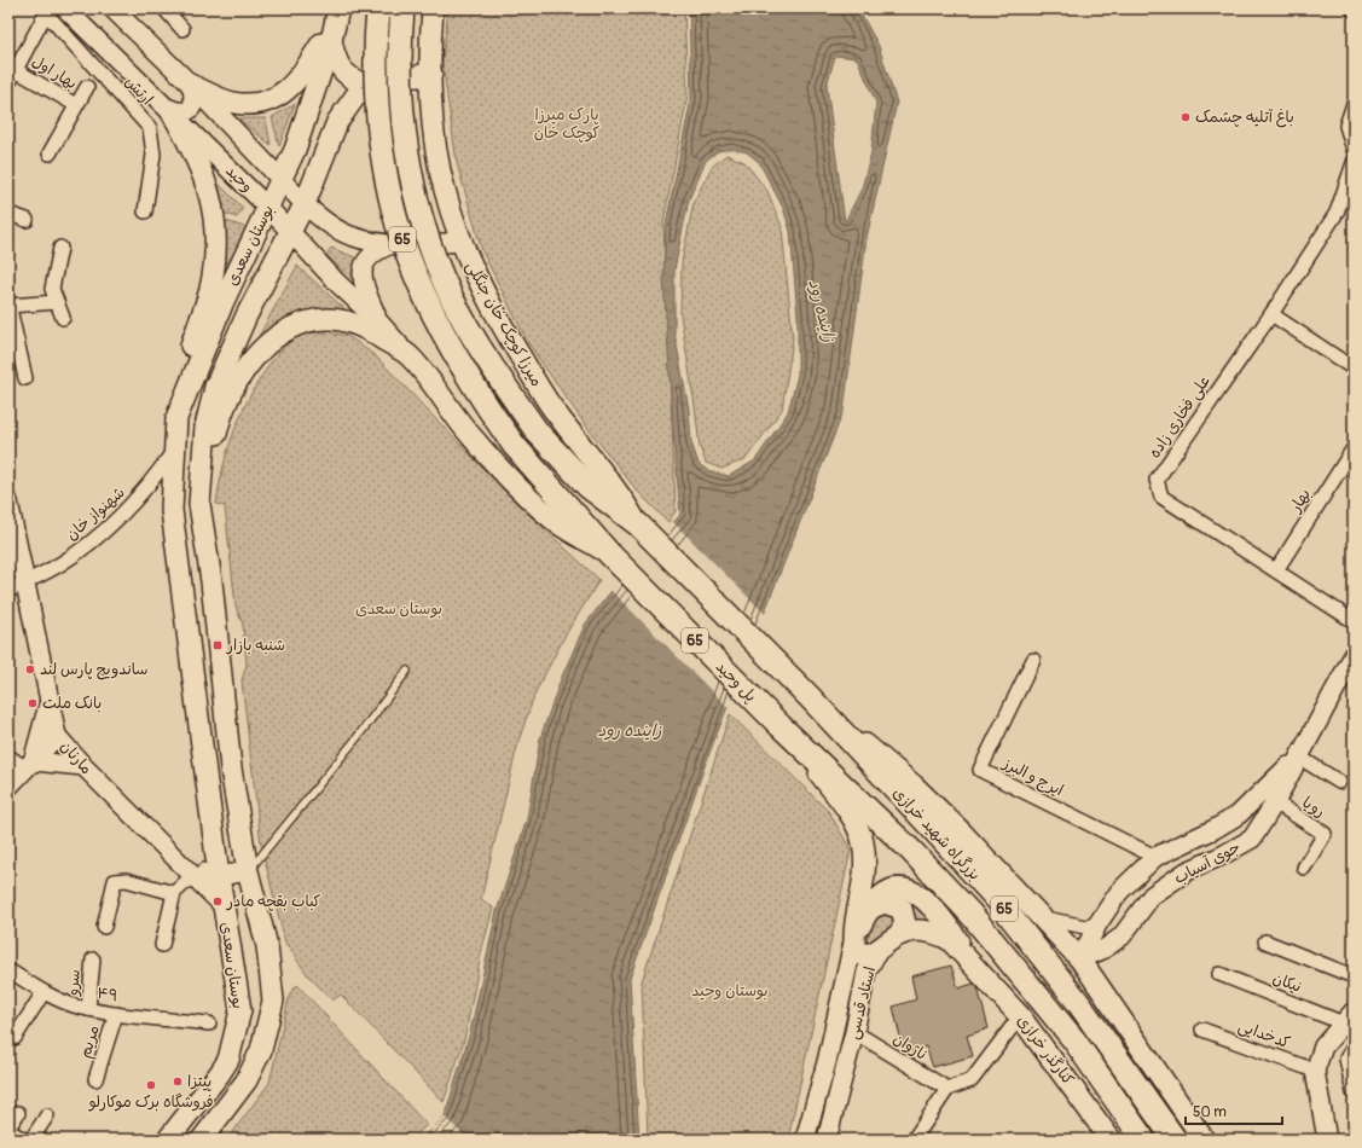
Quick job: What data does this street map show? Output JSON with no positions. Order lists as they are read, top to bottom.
{
  "streets": {
    "highway": ["65", "پل وحید", "بزرگراه شهید خرازی"],
    "main road": [
      "وحید",
      "بوستان سعدی",
      "میرزا کوچک خان جنگلی",
      "مارنان",
      "جوی آسیاب",
      "استاد قدسی",
      "کنارگذر خرازی"
    ],
    "street": [
      "بهار اول",
      "ارتش",
      "علی فخاری زاده",
      "بهار",
      "شهنواز خان",
      "ایرج و البرز",
      "رویا",
      "سرو",
      "نیکان",
      "۴۹",
      "کدخدایی",
      "مریم",
      "ناژوان"
    ]
  },
  "crossings": [
    ["بهار اول", "ارتش"],
    ["وحید", "بوستان سعدی"],
    ["وحید", "میرزا کوچک خان جنگلی"],
    ["65", "میرزا کوچک خان جنگلی"],
    ["65", "پل وحید"],
    ["65", "بزرگراه شهید خرازی"],
    ["بوستان سعدی", "شهنواز خان"],
    ["بوستان سعدی", "مارنان"],
    ["علی فخاری زاده", "بهار"],
    ["شهنواز خان", "مارنان"],
    ["پل وحید", "بزرگراه شهید خرازی"],
    ["ایرج و البرز", "جوی آسیاب"],
    ["رویا", "جوی آسیاب"],
    ["سرو", "۴۹"],
    ["۴۹", "مریم"],
    ["استاد قدسی", "ناژوان"],
    ["استاد قدسی", "کنارگذر خرازی"],
    ["ناژوان", "کنارگذر خرازی"]
  ],
  "water": ["زاینده رود"],
  "parks": ["پارک میرزا کوچک خان", "بوستان سعدی", "بوستان وحید"],
  "places": {
    "other": [
      "باغ آتلیه چشمک",
      "ساندویچ پارس لند",
      "بانک ملت",
      "کباب بقچه مادر",
      "پیتزا",
      "فروشگاه برک موکارلو"
    ],
    "transit": ["شنبه بازار"]
  },
  "scale_bar": "50 m"
}
